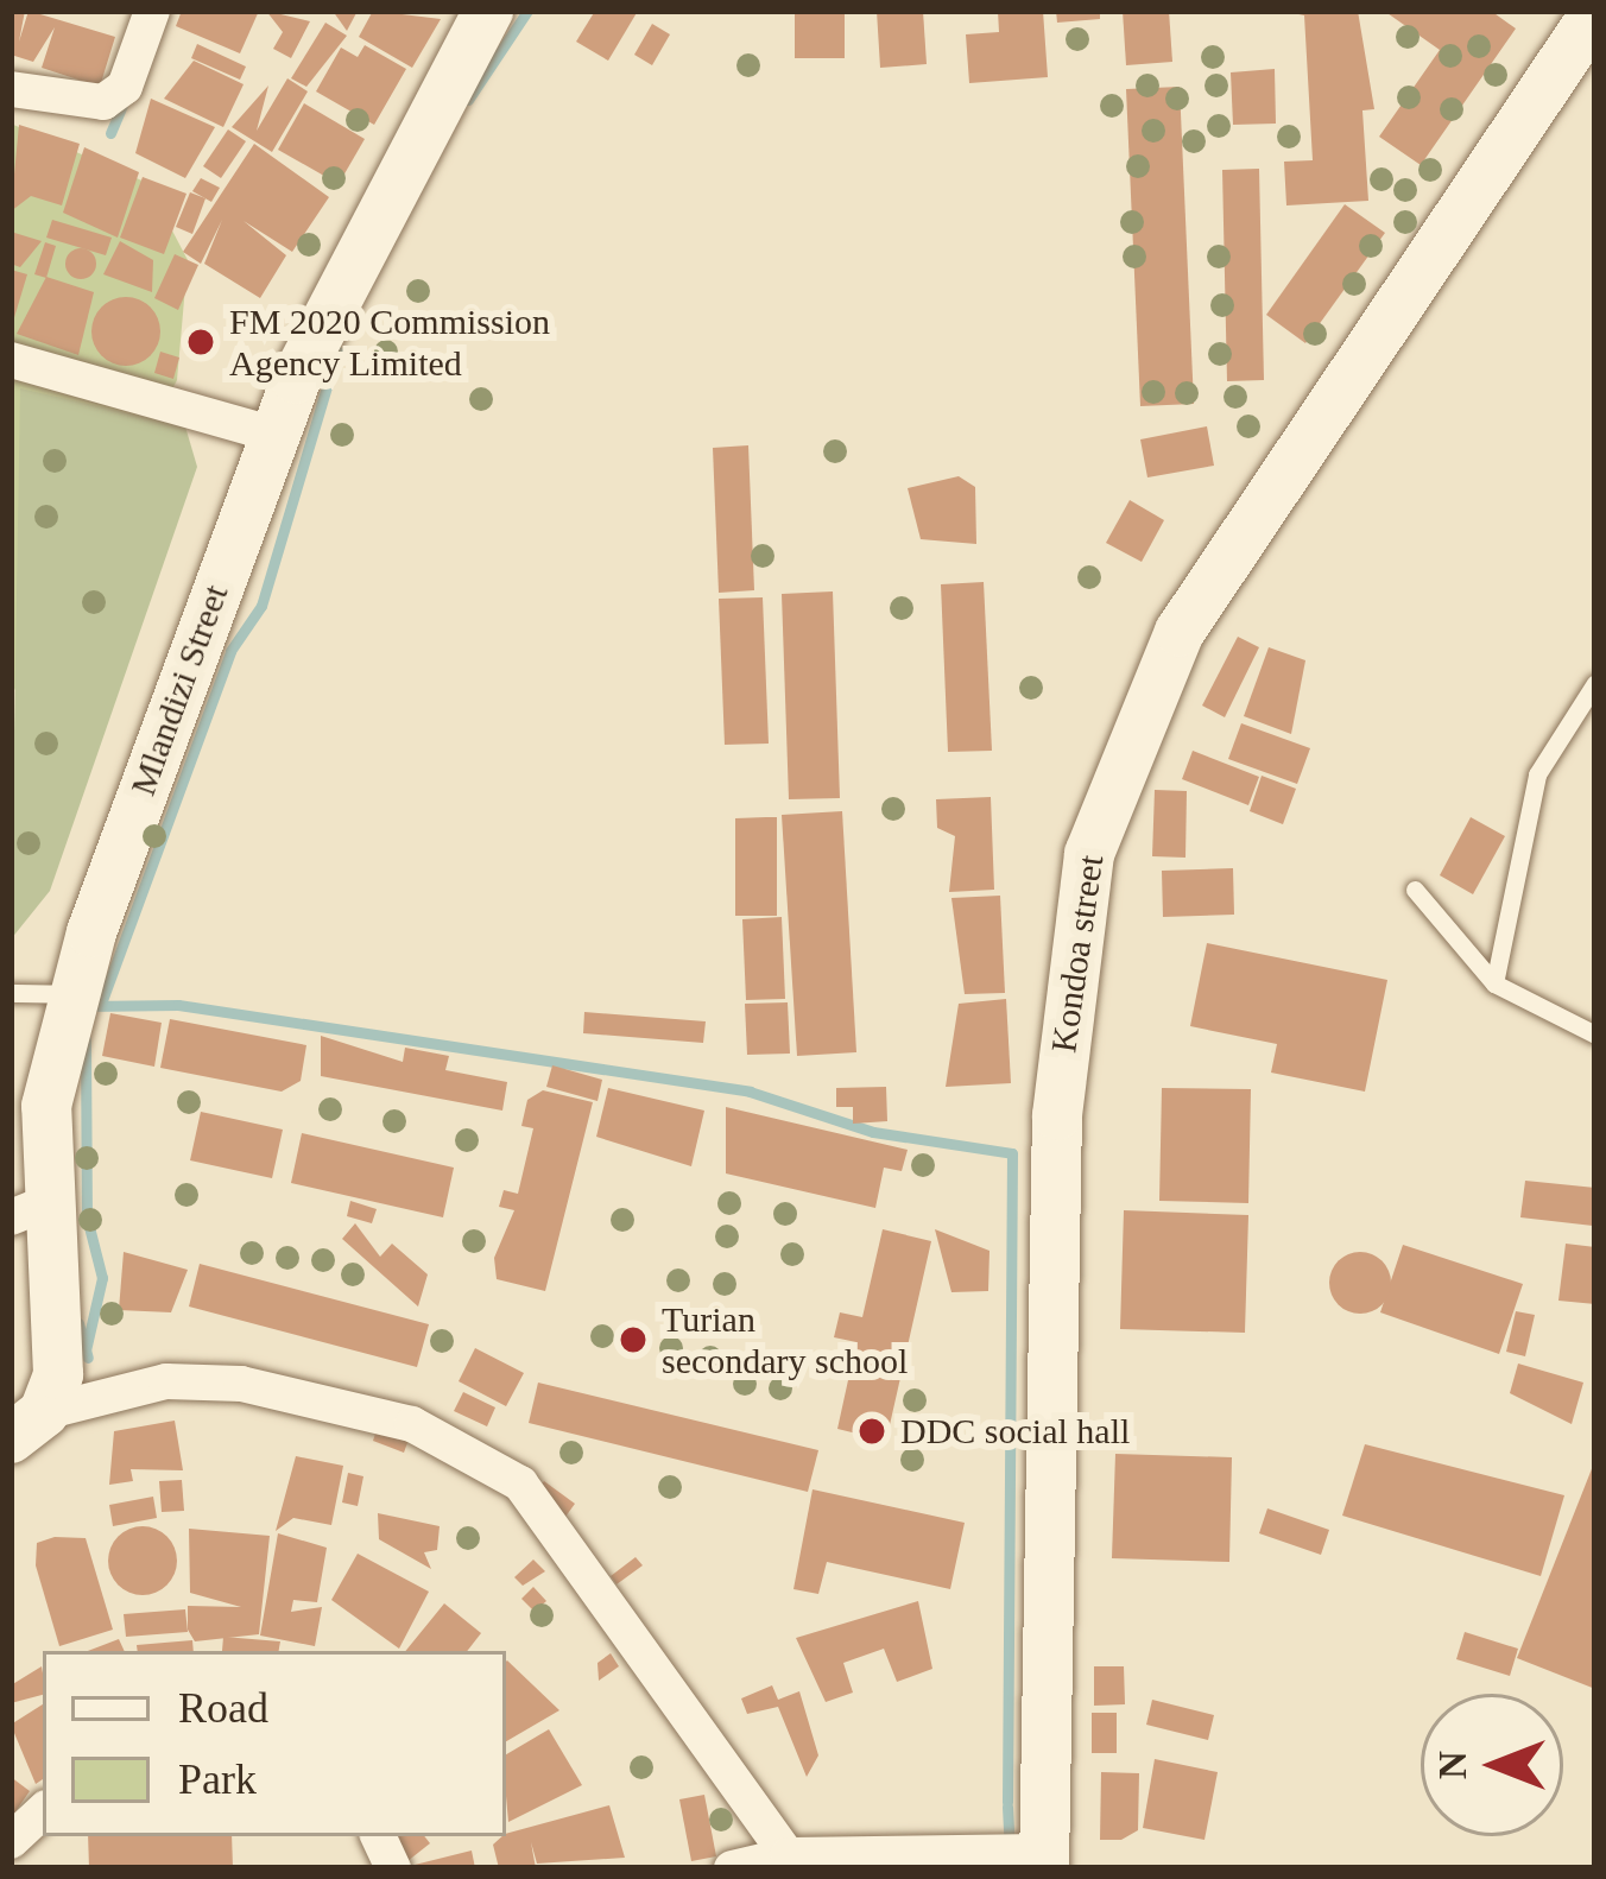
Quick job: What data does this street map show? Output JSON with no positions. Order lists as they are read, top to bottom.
{
  "streets": {
    "street": ["Mlandizi Street", "Kondoa street"]
  },
  "places": ["FM 2020 Commission Agency Limited", "Turian secondary school", "DDC social hall"],
  "legend": ["Road", "Park"],
  "north": "left"
}
